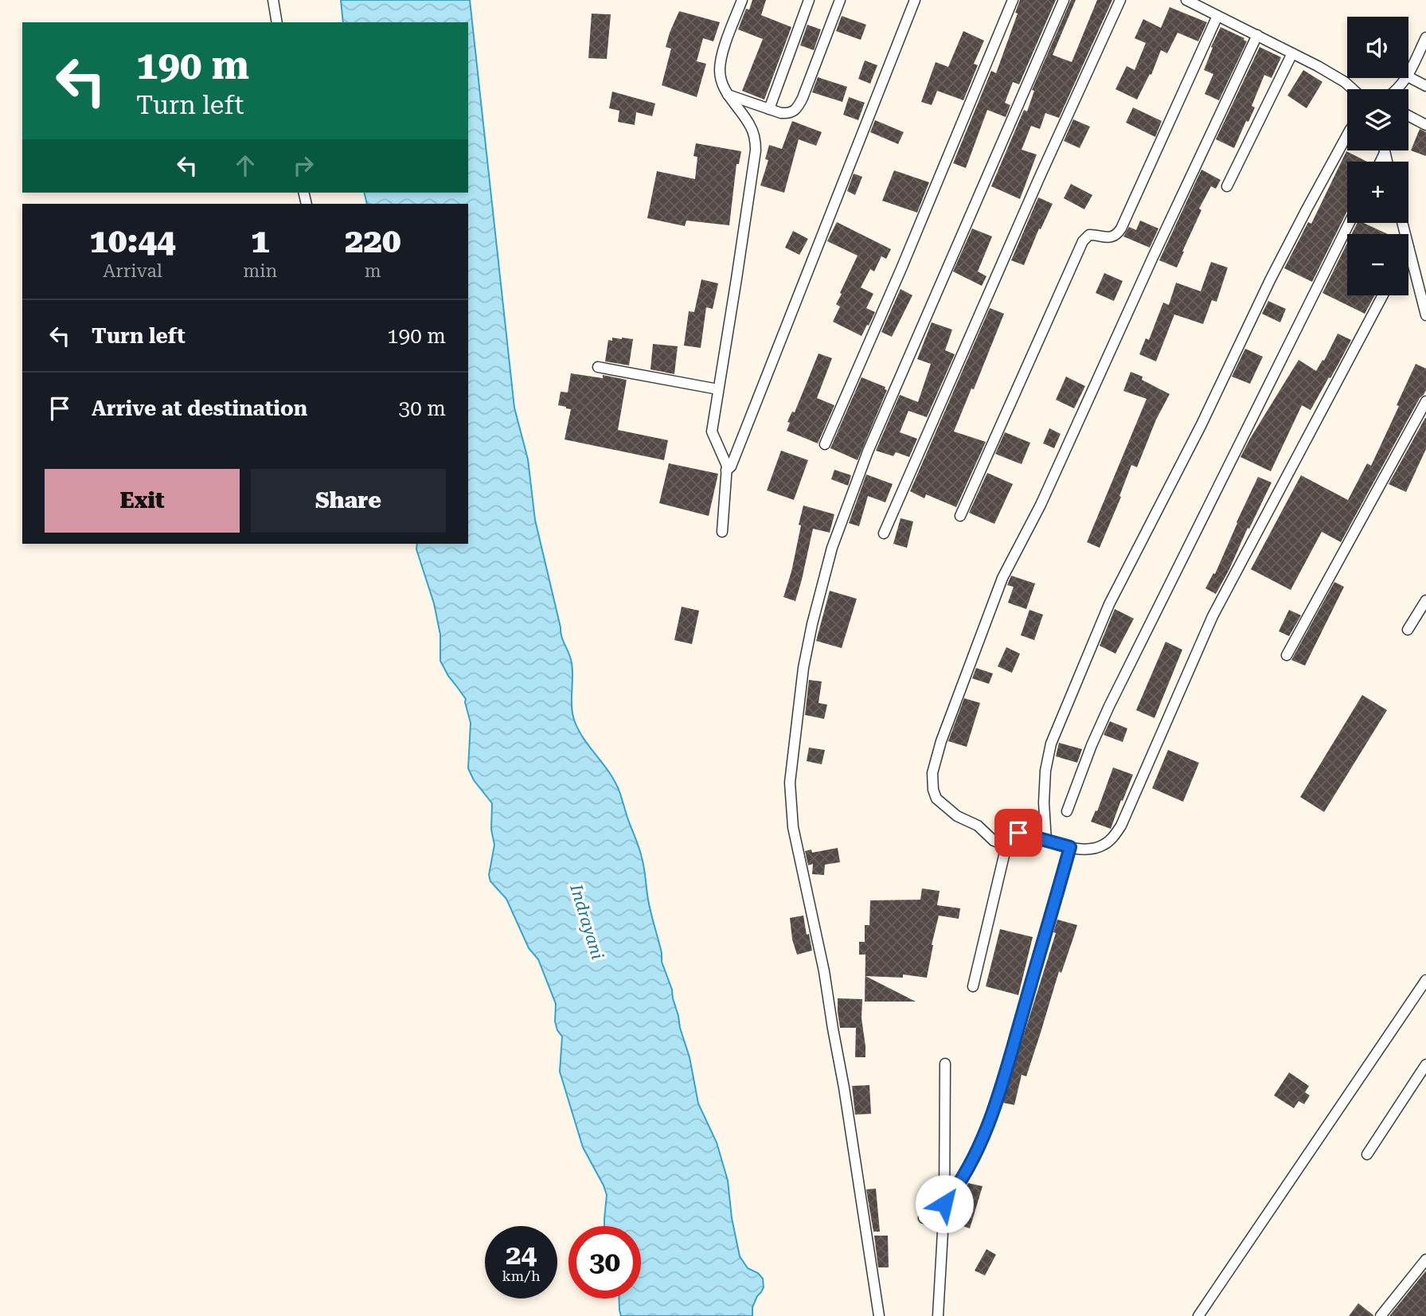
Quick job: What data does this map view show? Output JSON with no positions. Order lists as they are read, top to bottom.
{
  "water": ["Indrayani"],
  "page": {
    "map_buttons": ["+", "−"],
    "turn": ["190 m", "Turn left"],
    "eta": [
      "10:44",
      "Arrival",
      "1",
      "min",
      "220",
      "m"
    ],
    "list": [
      {
        "name": "Turn left",
        "value": "190 m"
      },
      {
        "name": "Arrive at destination",
        "value": "30 m"
      }
    ],
    "buttons": ["Exit", "Share"],
    "speed": "24 km/h",
    "limit": "30"
  }
}
